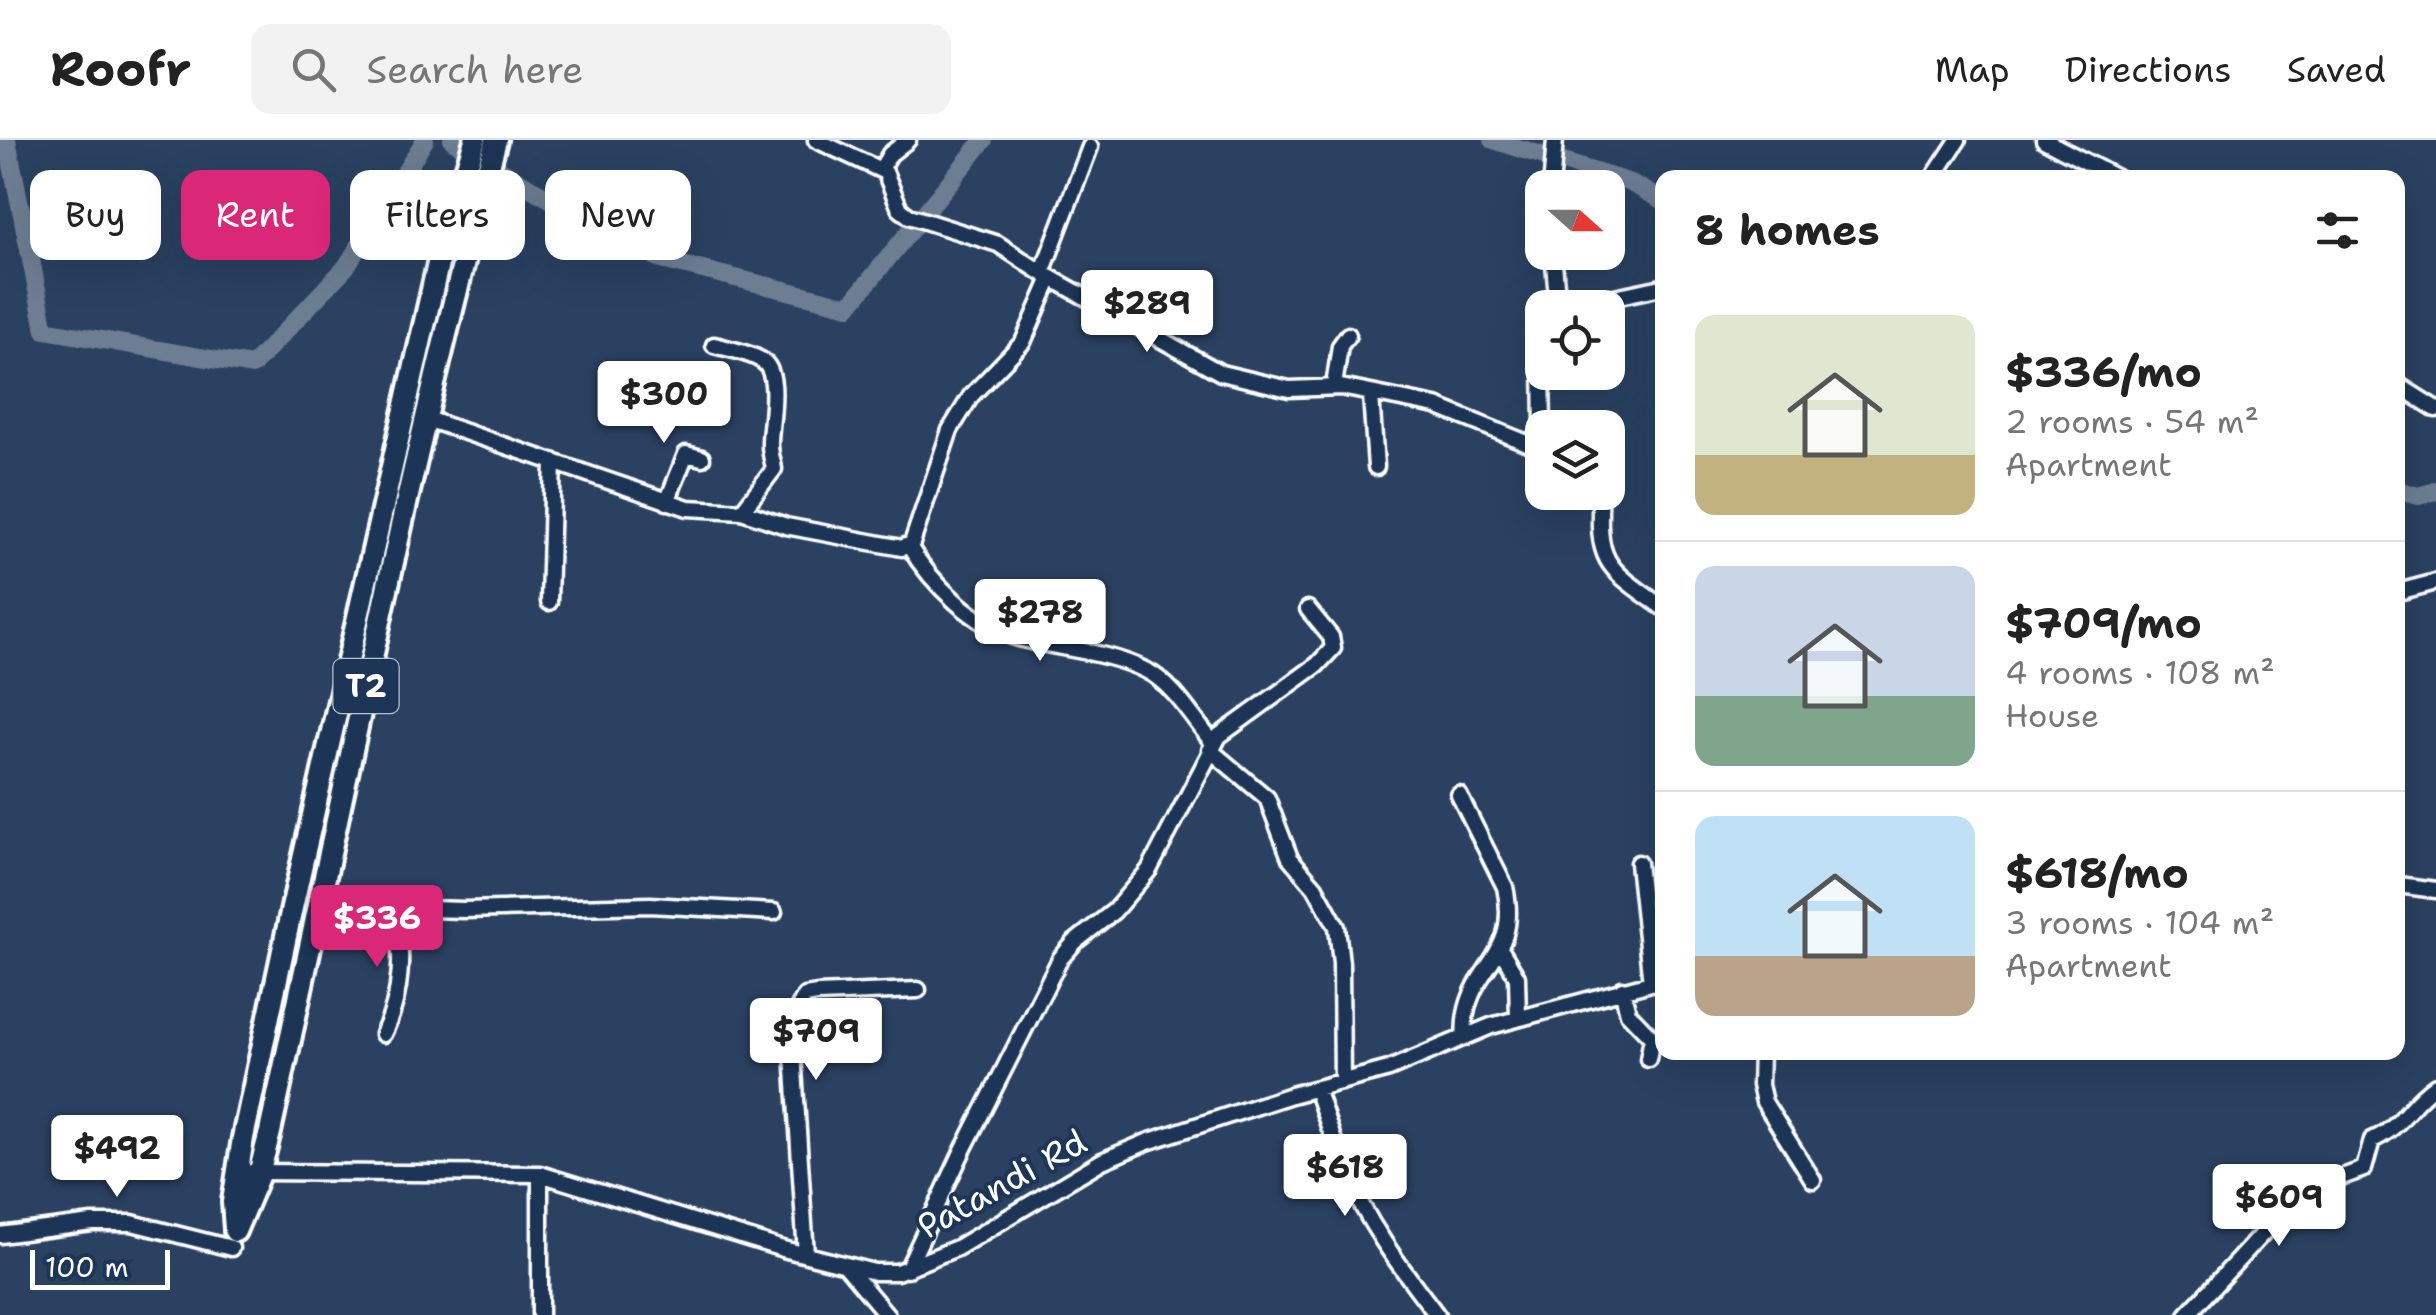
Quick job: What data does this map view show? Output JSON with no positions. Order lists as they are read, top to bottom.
{
  "streets": {
    "highway": ["T2"],
    "street": ["Patandi Rd"]
  },
  "crossings": [
    ["T2", "Patandi Rd"]
  ],
  "scale_bar": "100 m",
  "north": "right",
  "page": {
    "header": "Roofr",
    "search": "Search here",
    "nav": ["Map", "Directions", "Saved"],
    "chip": [
      "Buy",
      "Rent",
      "Filters",
      "New"
    ],
    "heading": "8 homes",
    "price": [
      "$289",
      "$300",
      "$278",
      "$336",
      "$709",
      "$492",
      "$618",
      "$609"
    ],
    "list": [
      {
        "name": "$336/mo",
        "note": "2 rooms · 54 m² · Apartment"
      },
      {
        "name": "$709/mo",
        "note": "4 rooms · 108 m² · House"
      },
      {
        "name": "$618/mo",
        "note": "3 rooms · 104 m² · Apartment"
      }
    ],
    "scale": "100 m"
  }
}
